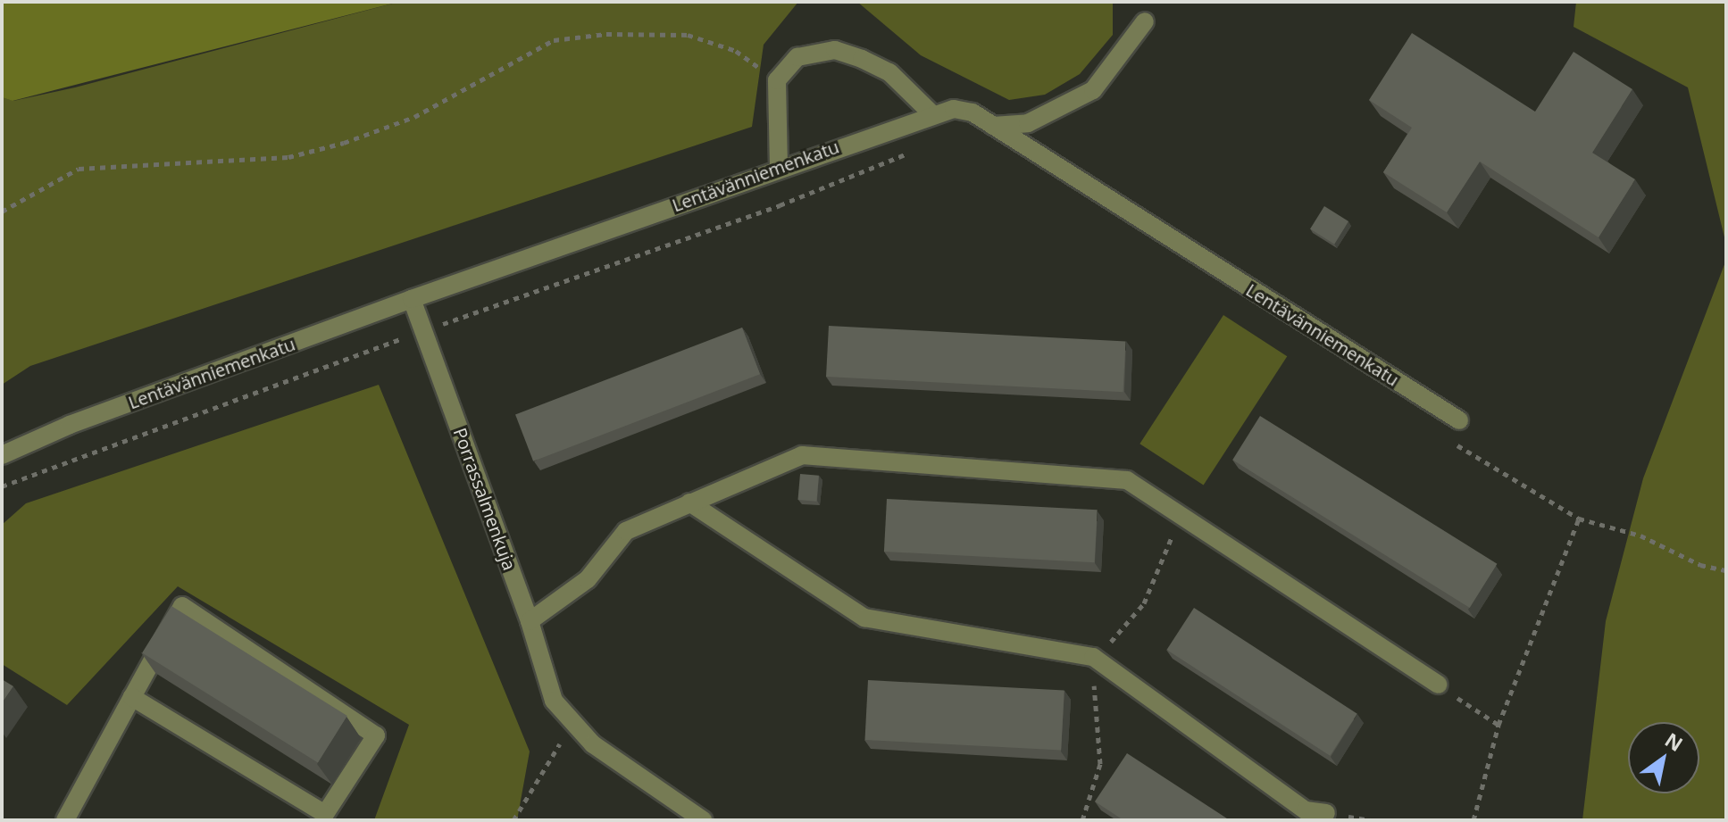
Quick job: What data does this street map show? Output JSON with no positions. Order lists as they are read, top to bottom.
{
  "streets": {
    "street": ["Lentävänniemenkatu", "Porrassalmenkuja"]
  },
  "crossings": [
    ["Lentävänniemenkatu", "Porrassalmenkuja"]
  ],
  "north": "top right"
}
